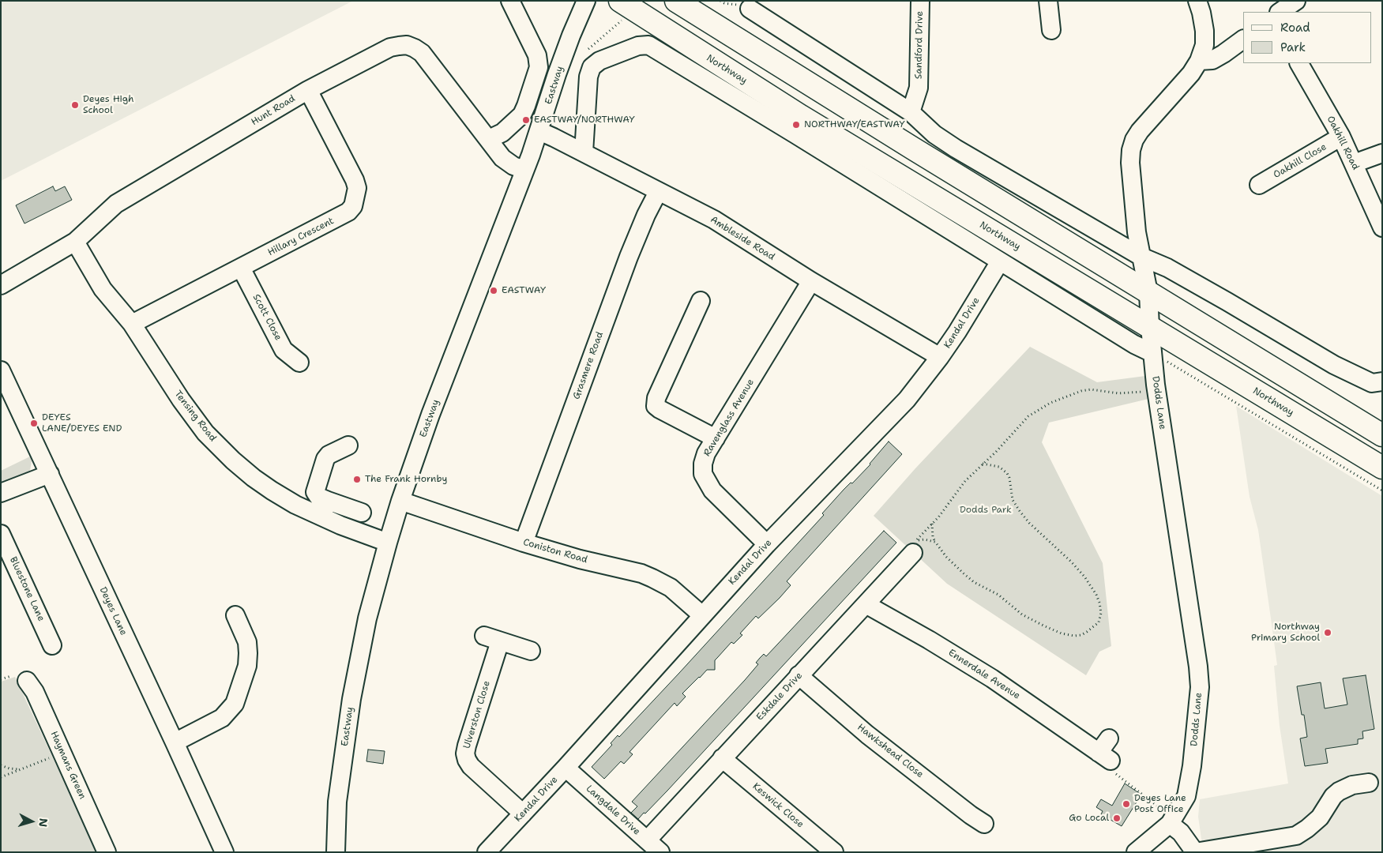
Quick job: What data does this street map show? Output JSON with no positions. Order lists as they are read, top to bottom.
{
  "streets": {
    "highway": ["Northway"],
    "street": [
      "Sandford Drive",
      "Eastway",
      "Hunt Road",
      "Oakhill Road",
      "Oakhill Close",
      "Hillary Crescent",
      "Ambleside Road",
      "Scott Close",
      "Kendal Drive",
      "Grasmere Road",
      "Dodds Lane",
      "Tensing Road",
      "Ravenglass Avenue",
      "Coniston Road",
      "Bluestone Lane",
      "Deyes Lane",
      "Ennerdale Avenue",
      "Eskdale Drive",
      "Ulverston Close",
      "Hawkshead Close",
      "Haymans Green",
      "Keswick Close",
      "Langdale Drive"
    ]
  },
  "crossings": [
    ["Northway", "Ambleside Road"],
    ["Northway", "Kendal Drive"],
    ["Northway", "Dodds Lane"],
    ["Eastway", "Hunt Road"],
    ["Eastway", "Ambleside Road"],
    ["Eastway", "Tensing Road"],
    ["Eastway", "Coniston Road"],
    ["Hunt Road", "Hillary Crescent"],
    ["Hunt Road", "Tensing Road"],
    ["Oakhill Road", "Oakhill Close"],
    ["Hillary Crescent", "Scott Close"],
    ["Hillary Crescent", "Tensing Road"],
    ["Ambleside Road", "Kendal Drive"],
    ["Ambleside Road", "Grasmere Road"],
    ["Ambleside Road", "Ravenglass Avenue"],
    ["Kendal Drive", "Ravenglass Avenue"],
    ["Kendal Drive", "Coniston Road"],
    ["Kendal Drive", "Ulverston Close"],
    ["Kendal Drive", "Langdale Drive"],
    ["Grasmere Road", "Coniston Road"],
    ["Ennerdale Avenue", "Eskdale Drive"],
    ["Eskdale Drive", "Hawkshead Close"],
    ["Eskdale Drive", "Keswick Close"],
    ["Eskdale Drive", "Langdale Drive"]
  ],
  "parks": ["Dodds Park"],
  "places": [
    "Deyes High School",
    "EASTWAY/NORTHWAY",
    "NORTHWAY/EASTWAY",
    "EASTWAY",
    "DEYES LANE/DEYES END",
    "The Frank Hornby",
    "Northway Primary School",
    "Deyes Lane Post Office",
    "Go Local"
  ],
  "legend": ["Road", "Park"],
  "north": "right"
}
